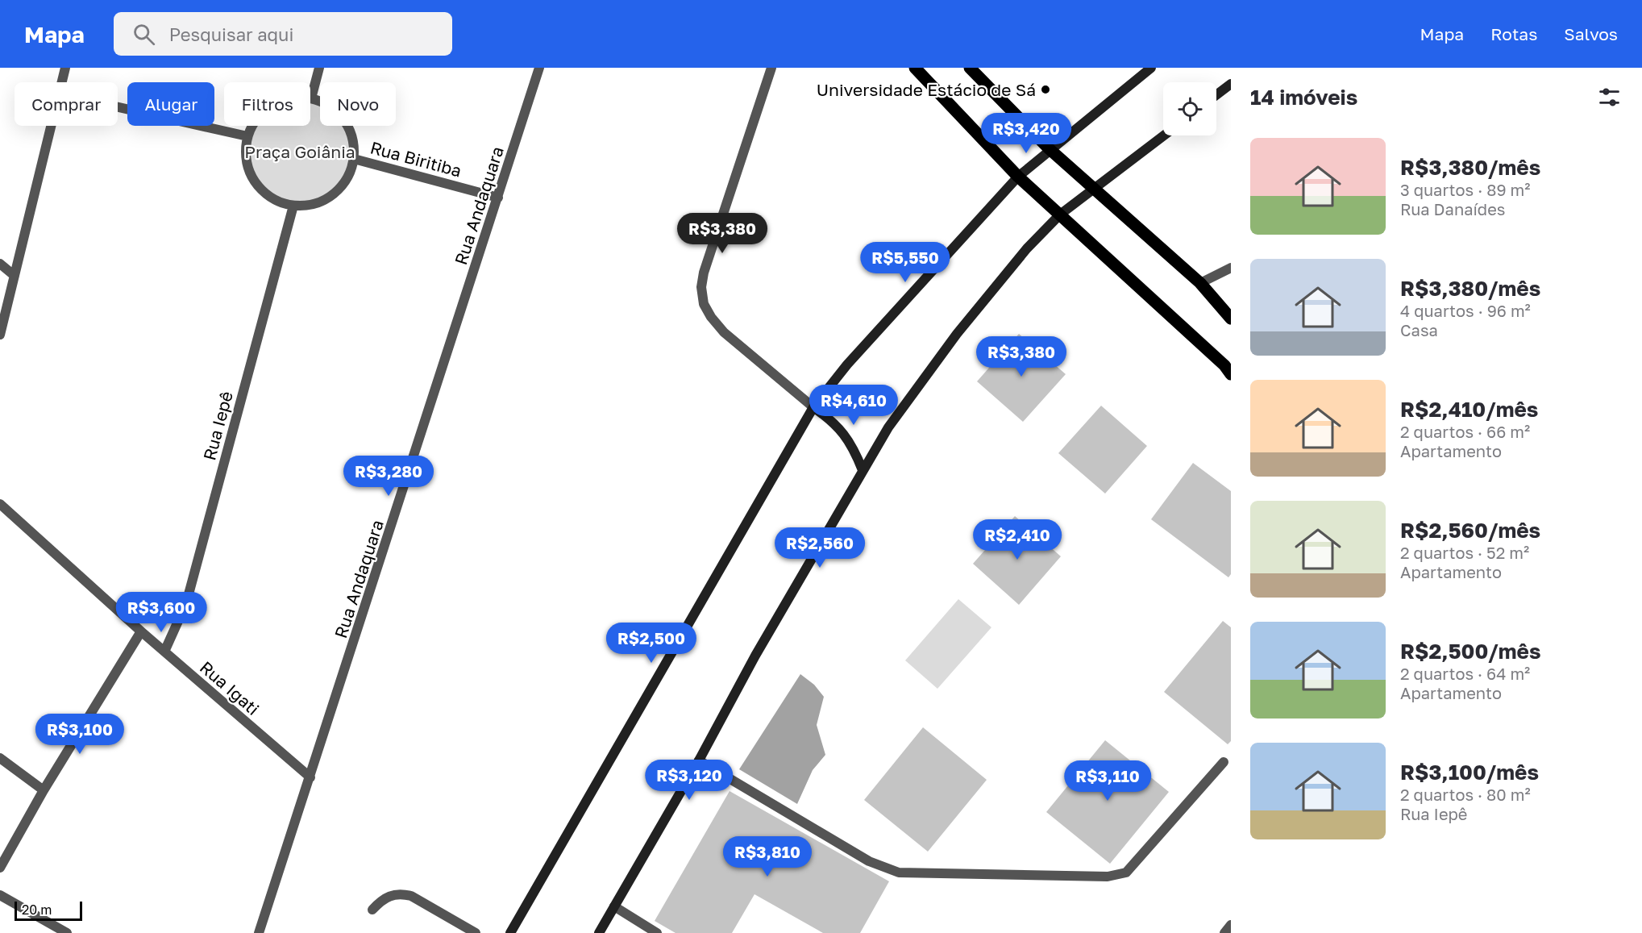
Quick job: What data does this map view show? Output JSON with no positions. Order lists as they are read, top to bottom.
{
  "streets": {
    "street": [
      "Rua Biritiba",
      "Rua Andaquara",
      "Rua Iepê",
      "Rua Igati"
    ]
  },
  "crossings": [
    ["Rua Biritiba", "Rua Andaquara"],
    ["Rua Biritiba", "Rua Iepê"],
    ["Rua Andaquara", "Rua Igati"],
    ["Rua Iepê", "Rua Igati"]
  ],
  "parks": ["Praça Goiânia"],
  "places": ["Universidade Estácio de Sá"],
  "scale_bar": "20 m",
  "page": {
    "header": "Mapa",
    "search": "Pesquisar aqui",
    "nav": ["Mapa", "Rotas", "Salvos"],
    "heading": "14 imóveis",
    "chip": [
      "Comprar",
      "Alugar",
      "Filtros",
      "Novo"
    ],
    "price": [
      "R$3,420",
      "R$3,380",
      "R$5,550",
      "R$3,380",
      "R$4,610",
      "R$3,280",
      "R$2,410",
      "R$2,560",
      "R$3,600",
      "R$2,500",
      "R$3,100",
      "R$3,120",
      "R$3,110",
      "R$3,810"
    ],
    "list": [
      {
        "name": "R$3,380/mês",
        "note": "3 quartos · 89 m² · Rua Danaídes"
      },
      {
        "name": "R$3,380/mês",
        "note": "4 quartos · 96 m² · Casa"
      },
      {
        "name": "R$2,410/mês",
        "note": "2 quartos · 66 m² · Apartamento"
      },
      {
        "name": "R$2,560/mês",
        "note": "2 quartos · 52 m² · Apartamento"
      },
      {
        "name": "R$2,500/mês",
        "note": "2 quartos · 64 m² · Apartamento"
      },
      {
        "name": "R$3,100/mês",
        "note": "2 quartos · 80 m² · Rua Iepê"
      }
    ],
    "scale": "20 m"
  }
}
